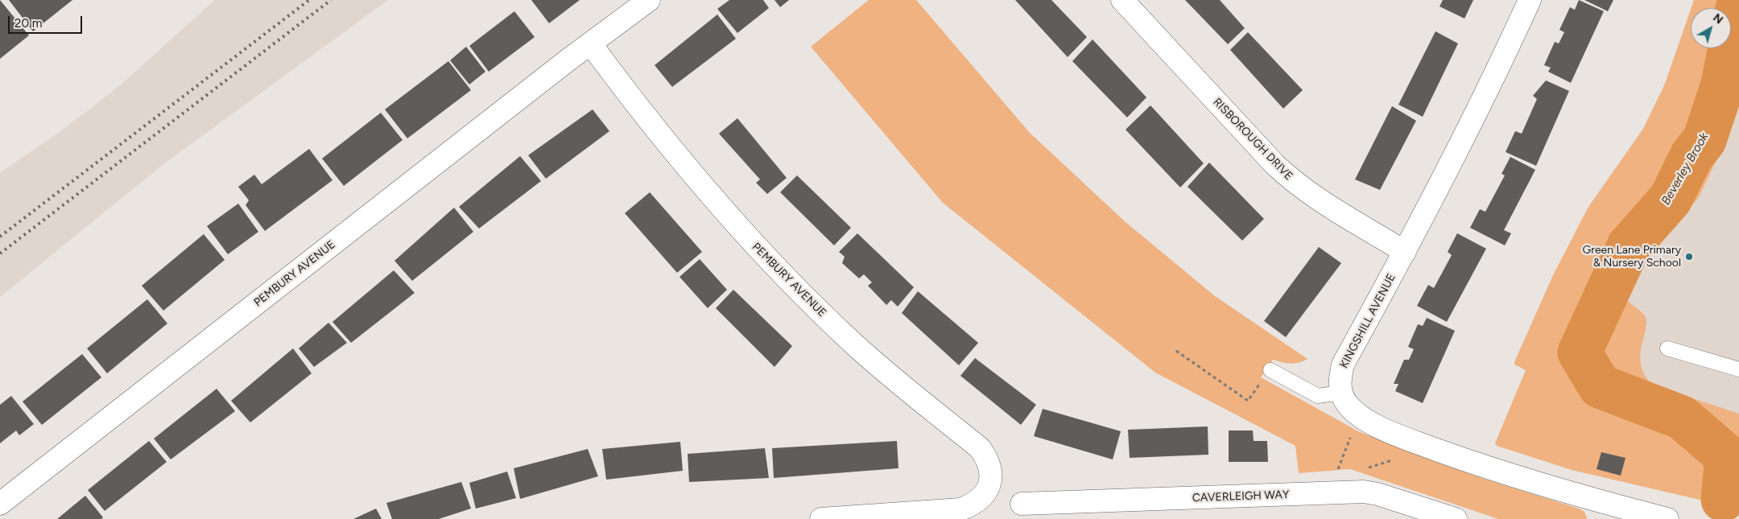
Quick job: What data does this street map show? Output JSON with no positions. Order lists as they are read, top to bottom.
{
  "streets": {
    "street": [
      "RISBOROUGH DRIVE",
      "PEMBURY AVENUE",
      "KINGSHILL AVENUE",
      "CAVERLEIGH WAY"
    ]
  },
  "crossings": [
    ["RISBOROUGH DRIVE", "KINGSHILL AVENUE"]
  ],
  "water": ["Beverley Brook"],
  "places": ["Green Lane Primary & Nursery School"],
  "scale_bar": "20 m",
  "north": "top right"
}
